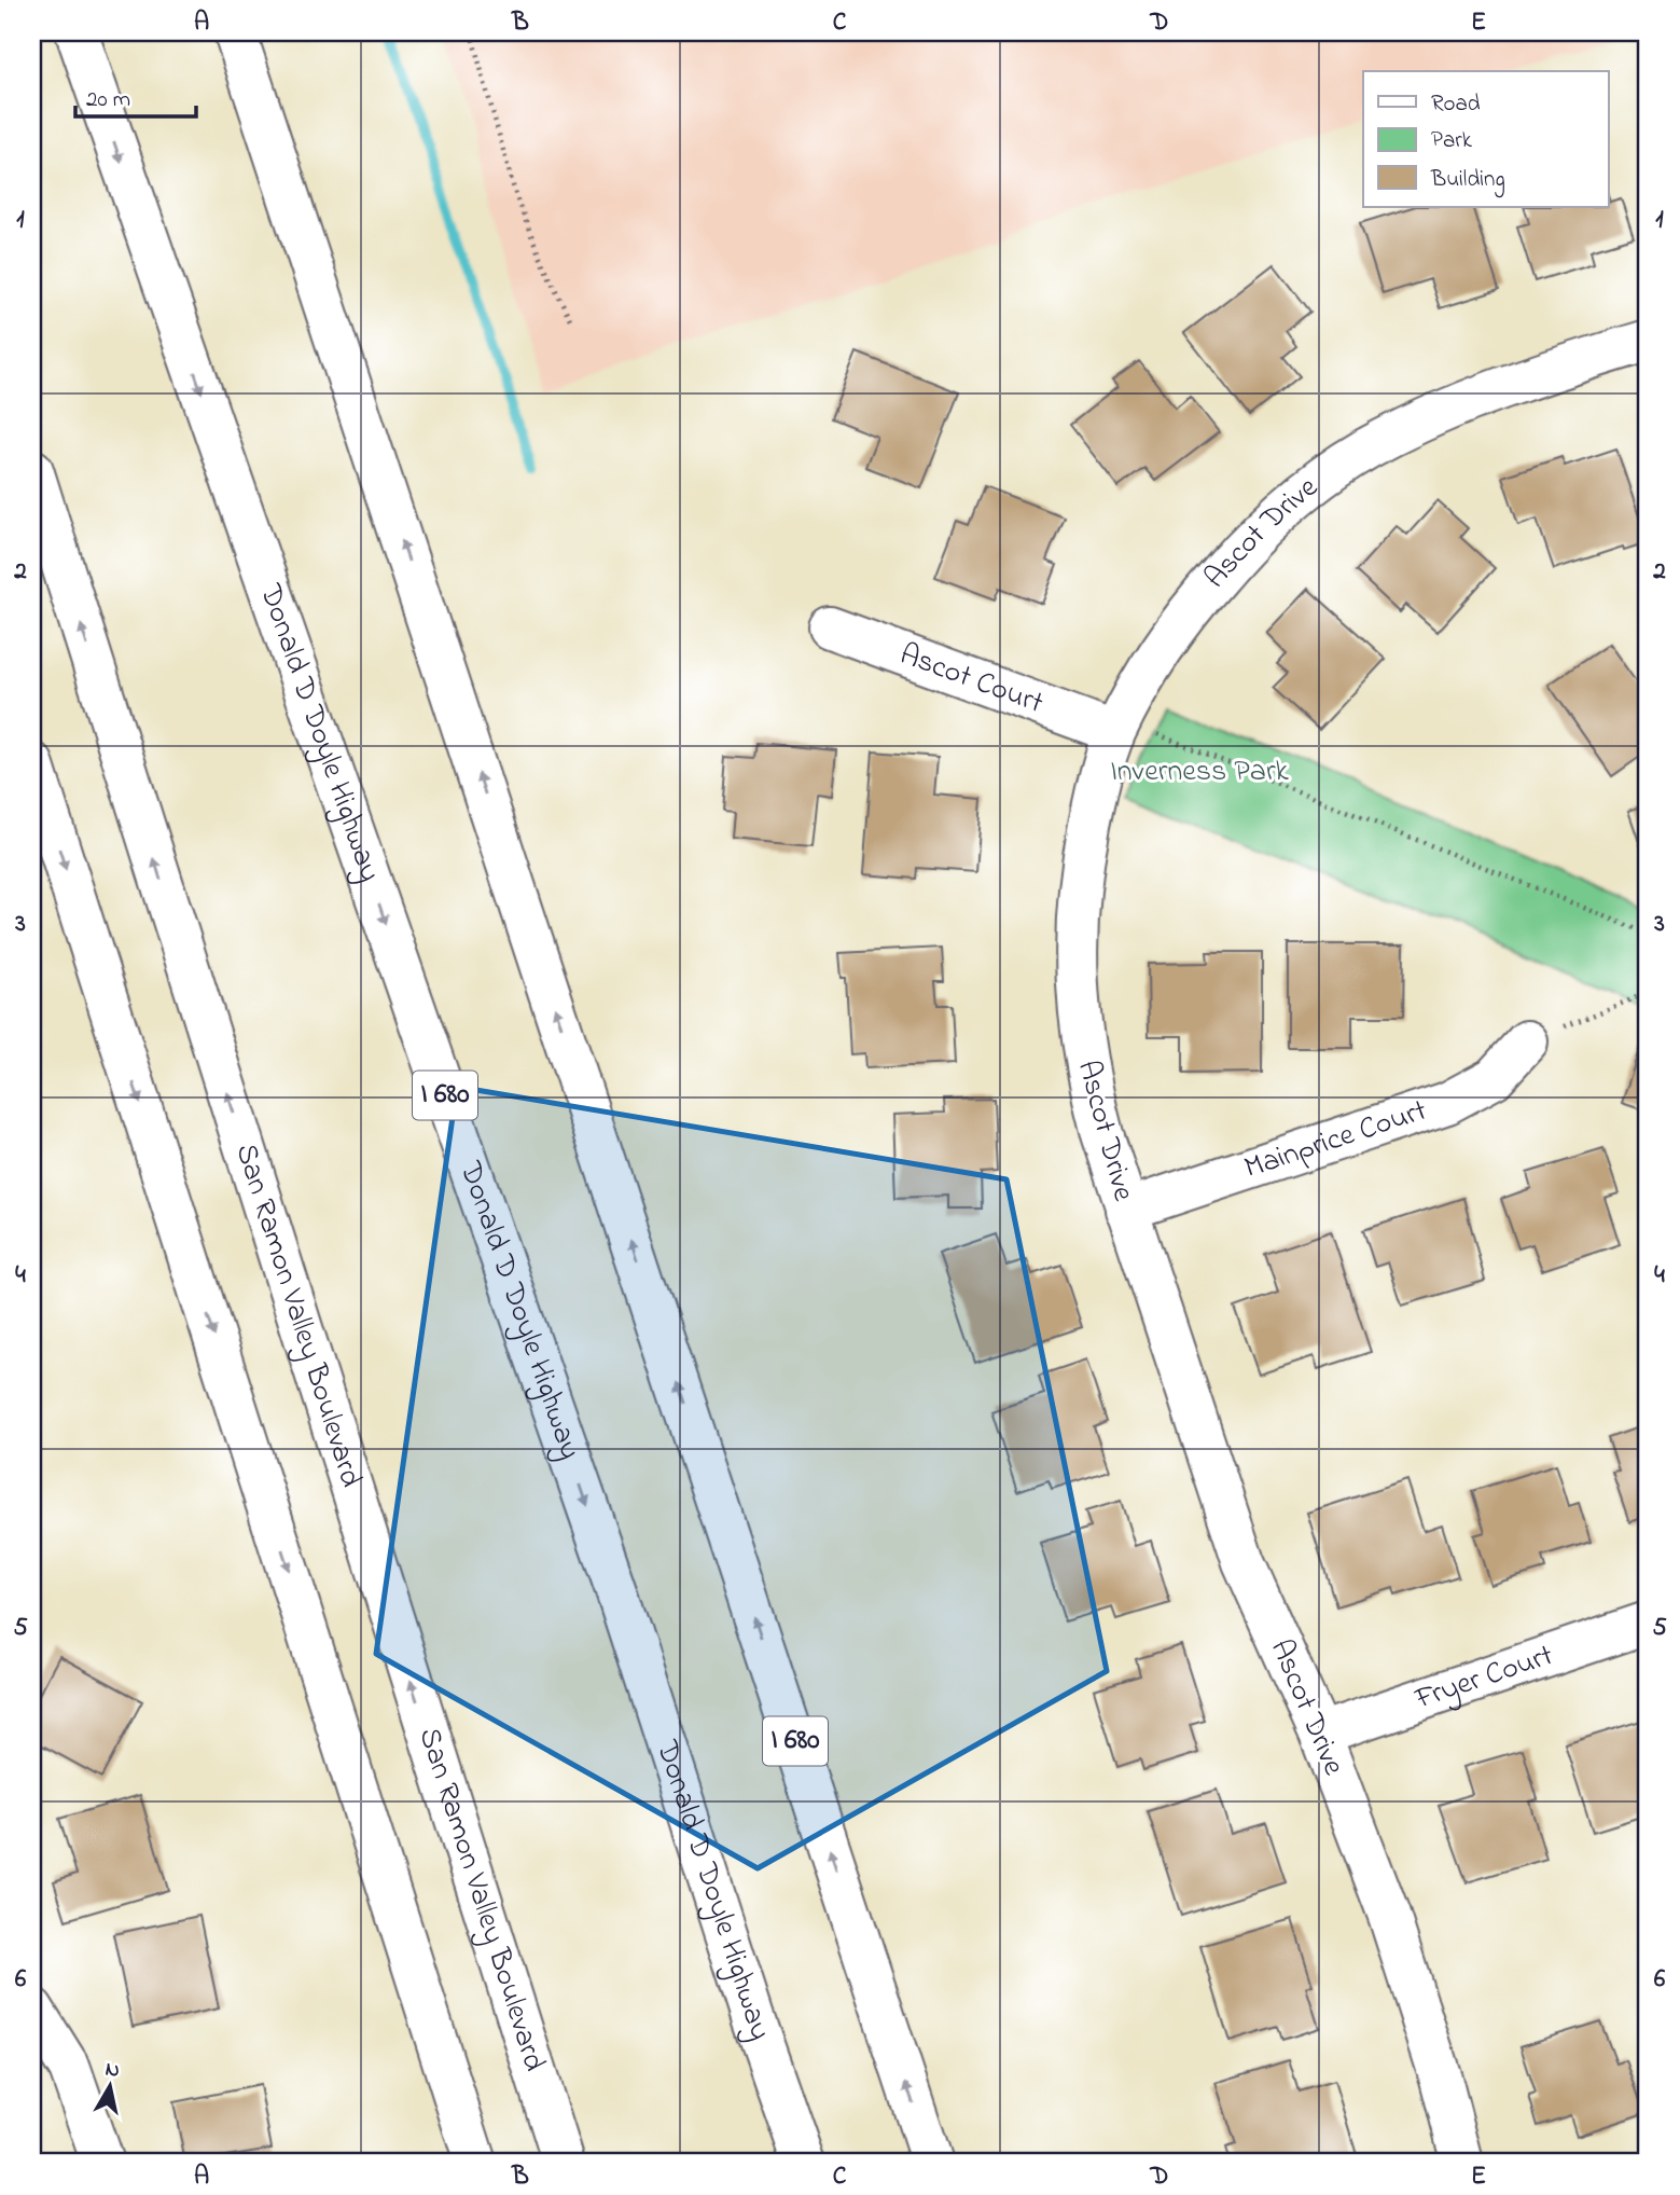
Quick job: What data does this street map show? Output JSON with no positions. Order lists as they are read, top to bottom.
{
  "streets": {
    "main road": [
      "Ascot Drive",
      "Ascot Court",
      "Donald D Doyle Highway",
      "I 680",
      "Mainprice Court",
      "San Ramon Valley Boulevard",
      "Fryer Court"
    ]
  },
  "crossings": [
    ["Ascot Drive", "Ascot Court"],
    ["Ascot Drive", "Mainprice Court"],
    ["Ascot Drive", "Fryer Court"]
  ],
  "parks": ["Inverness Park"],
  "legend": ["Road", "Park", "Building"],
  "scale_bar": "20 m",
  "north": "top",
  "grid": {
    "columns": [
      "A",
      "B",
      "C",
      "D",
      "E"
    ],
    "rows": [
      "1",
      "2",
      "3",
      "4",
      "5",
      "6"
    ]
  }
}
